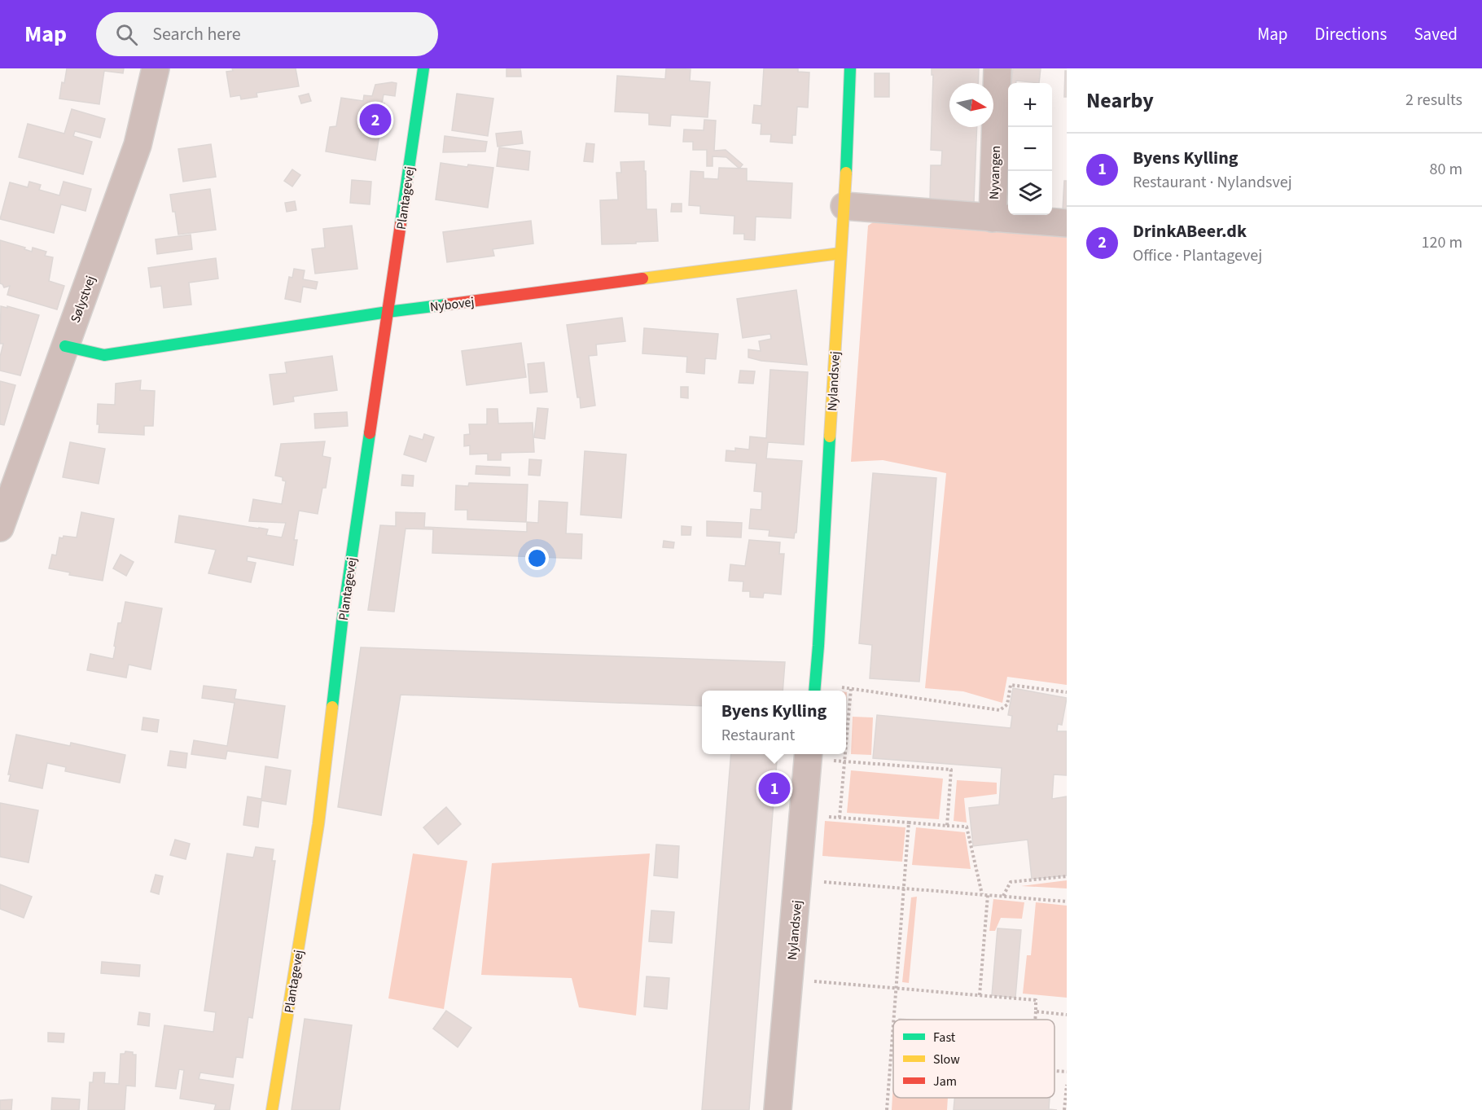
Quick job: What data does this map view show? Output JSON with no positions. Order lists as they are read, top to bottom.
{
  "streets": {
    "street": [
      "Nyvangen",
      "Plantagevej",
      "Sølystvej",
      "Nybovej",
      "Nylandsvej"
    ]
  },
  "crossings": [
    ["Nyvangen", "Nylandsvej"],
    ["Plantagevej", "Nybovej"],
    ["Sølystvej", "Nybovej"],
    ["Nybovej", "Nylandsvej"]
  ],
  "legend": ["Fast", "Slow", "Jam"],
  "north": "right",
  "page": {
    "header": "Map",
    "search": "Search here",
    "nav": ["Map", "Directions", "Saved"],
    "heading": ["Nearby", "2 results"],
    "map_buttons": ["+", "−"],
    "pins": ["2", "1"],
    "list": [
      {
        "mark": "1",
        "name": "Byens Kylling",
        "note": "Restaurant · Nylandsvej",
        "value": "80 m"
      },
      {
        "mark": "2",
        "name": "DrinkABeer.dk",
        "note": "Office · Plantagevej",
        "value": "120 m"
      }
    ],
    "popup": ["Byens Kylling", "Restaurant"]
  }
}
